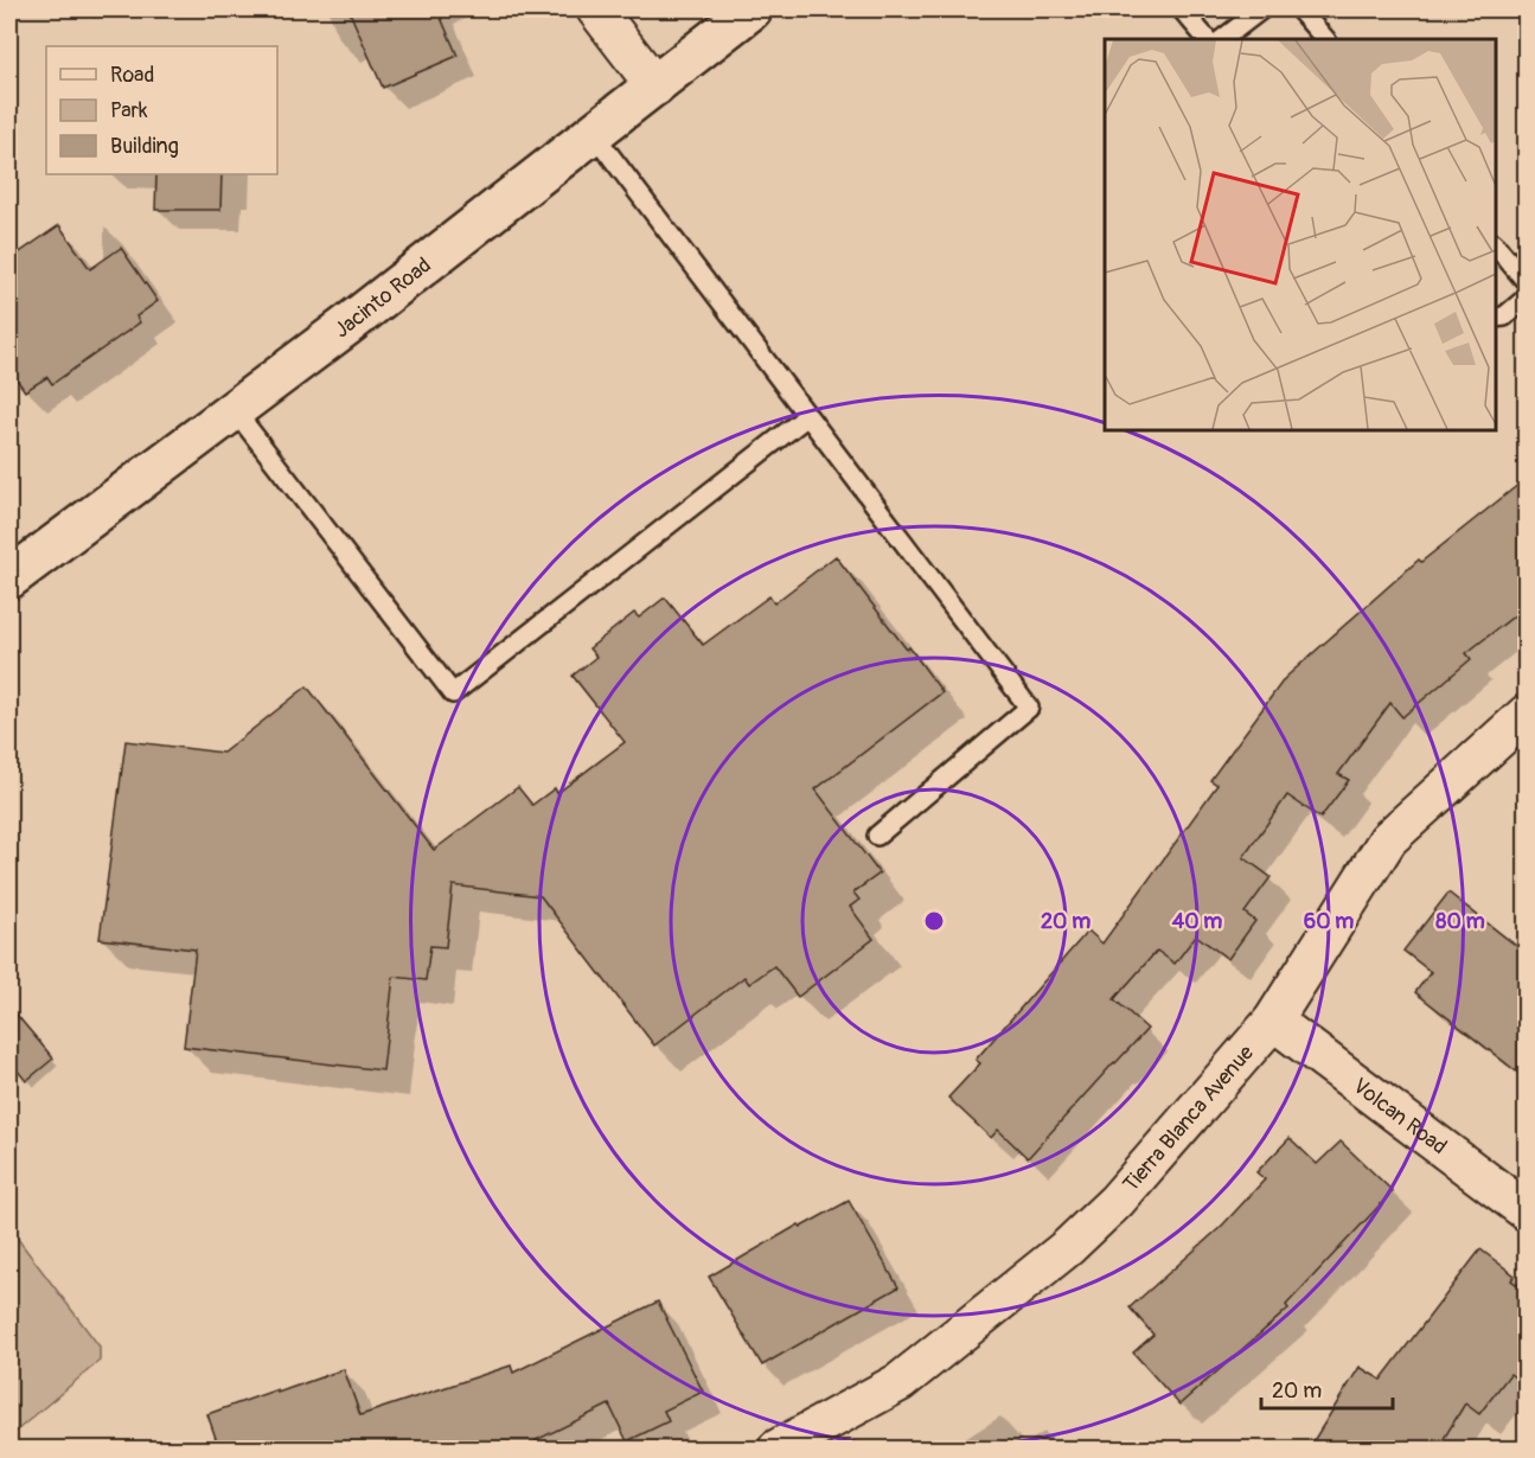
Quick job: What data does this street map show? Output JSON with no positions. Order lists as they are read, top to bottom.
{
  "streets": {
    "street": ["Jacinto Road", "Volcan Road", "Tierra Blanca Avenue"]
  },
  "crossings": [
    ["Volcan Road", "Tierra Blanca Avenue"]
  ],
  "legend": ["Road", "Park", "Building"],
  "scale_bar": "20 m",
  "rings": [
    "20 m",
    "40 m",
    "60 m",
    "80 m"
  ]
}
